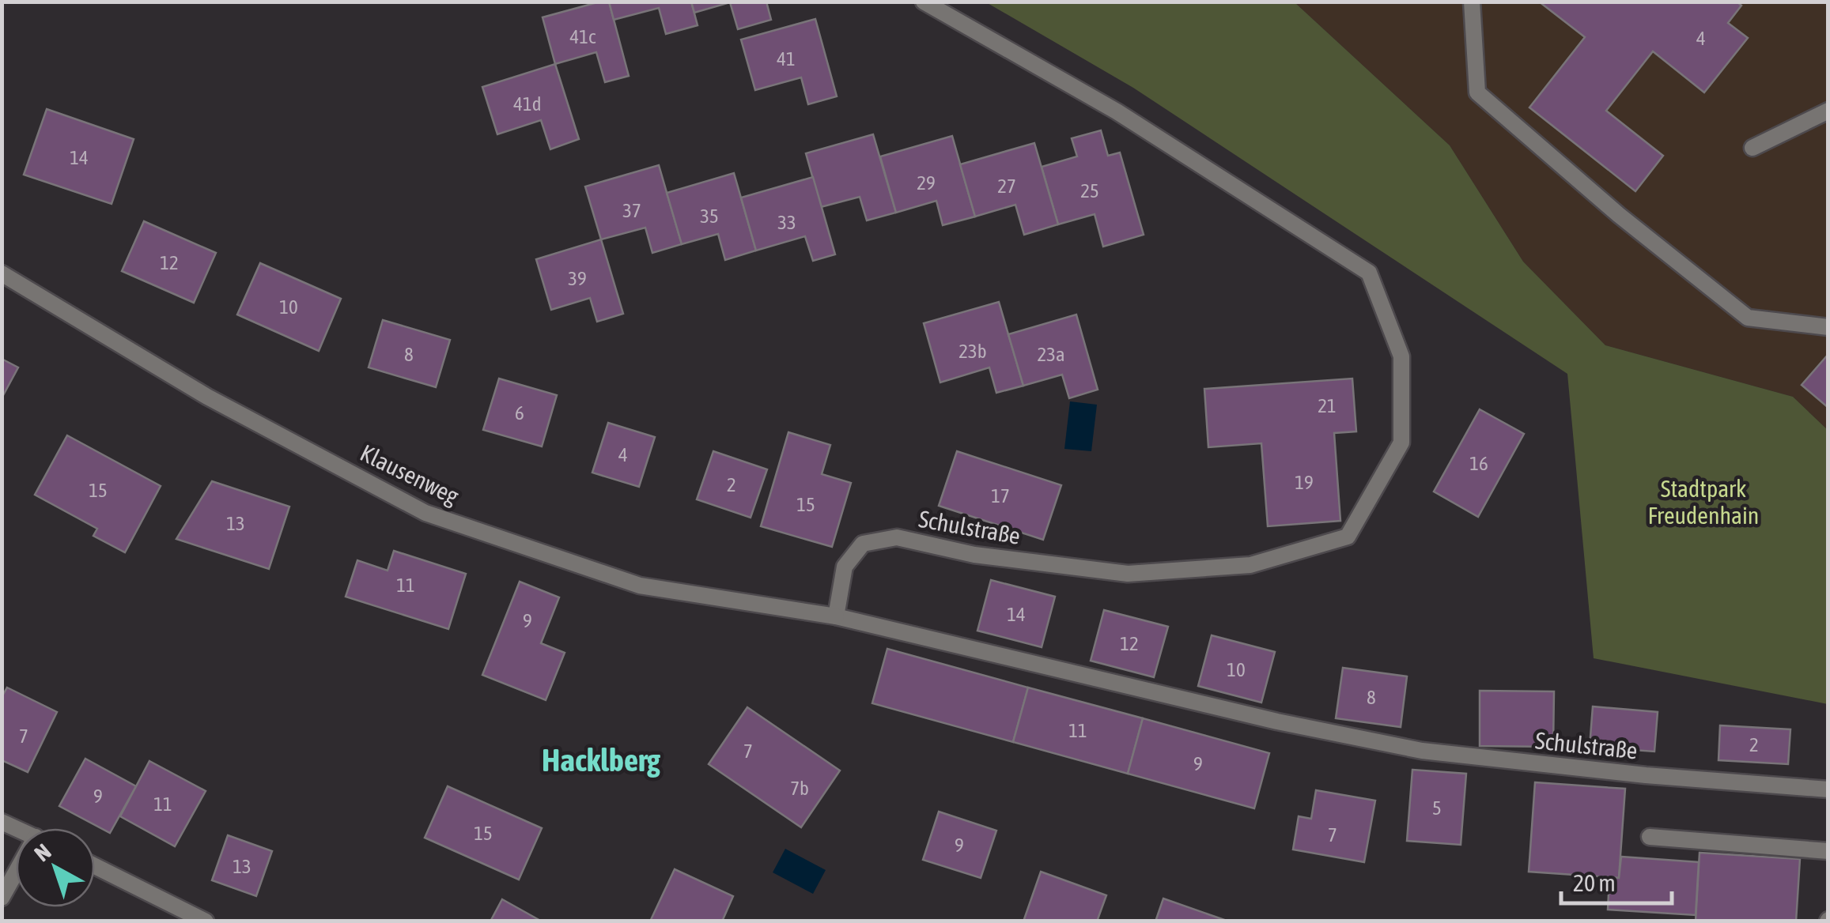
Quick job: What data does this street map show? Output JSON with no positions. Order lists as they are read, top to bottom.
{
  "streets": {
    "street": ["Klausenweg", "Schulstraße"]
  },
  "crossings": [
    ["Klausenweg", "Schulstraße"]
  ],
  "districts": ["Hacklberg"],
  "parks": ["Stadtpark Freudenhain"],
  "house_numbers": [
    "41c",
    "4",
    "41",
    "41d",
    "14",
    "29",
    "27",
    "25",
    "37",
    "35",
    "33",
    "12",
    "39",
    "10",
    "23b",
    "8",
    "23a",
    "21",
    "6",
    "4",
    "16",
    "19",
    "2",
    "15",
    "17",
    "15",
    "13",
    "11",
    "14",
    "9",
    "12",
    "10",
    "8",
    "11",
    "7",
    "2",
    "7",
    "9",
    "7b",
    "9",
    "11",
    "5",
    "15",
    "7",
    "9",
    "13"
  ],
  "scale_bar": "20 m",
  "north": "top left"
}
